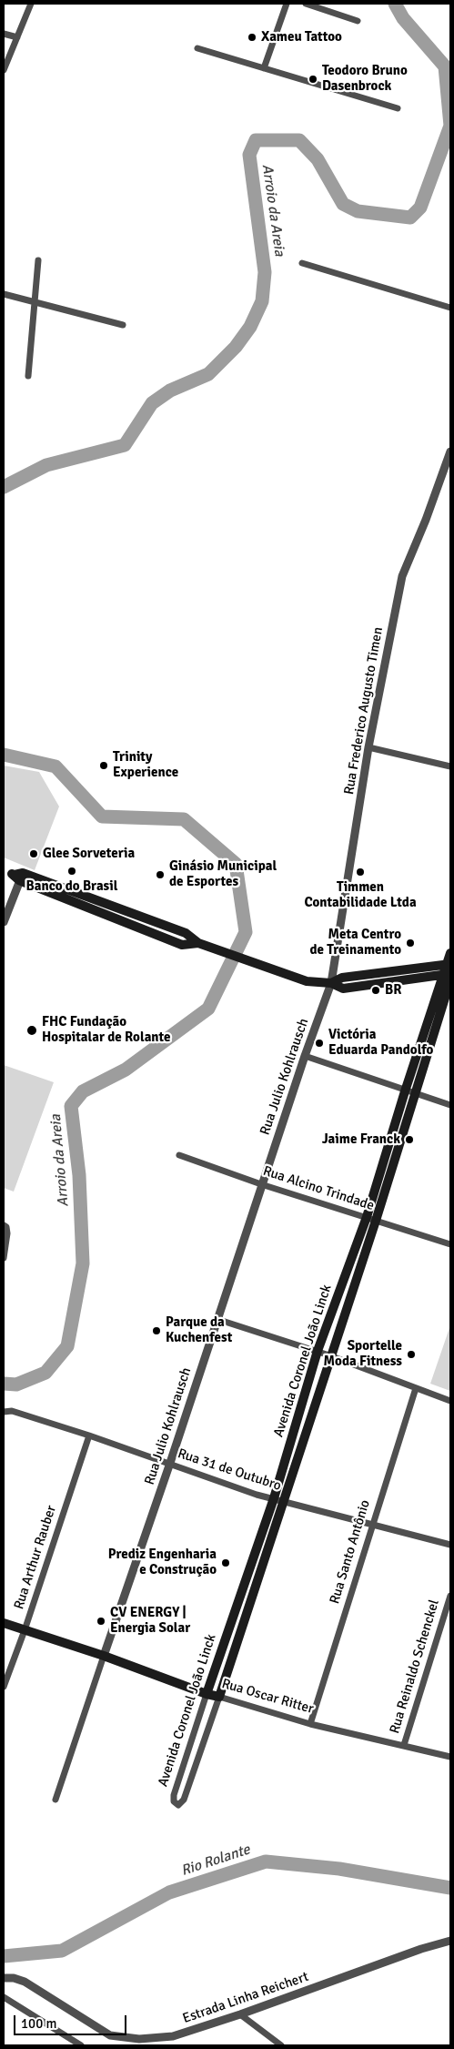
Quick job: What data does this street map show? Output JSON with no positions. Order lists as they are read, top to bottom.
{
  "streets": {
    "main road": ["Avenida Coronel João Linck", "Rua Oscar Ritter"],
    "street": [
      "Rua Frederico Augusto Timen",
      "Rua Julio Kohlrausch",
      "Rua Alcino Trindade",
      "Rua 31 de Outubro",
      "Rua Santo Antônio",
      "Rua Arthur Rauber",
      "Rua Reinaldo Schenckel",
      "Estrada Linha Reichert"
    ]
  },
  "crossings": [
    ["Rua Frederico Augusto Timen", "Rua Julio Kohlrausch"],
    ["Rua Julio Kohlrausch", "Rua Alcino Trindade"],
    ["Rua Julio Kohlrausch", "Rua 31 de Outubro"],
    ["Rua Julio Kohlrausch", "Rua Oscar Ritter"],
    ["Rua Alcino Trindade", "Avenida Coronel João Linck"],
    ["Avenida Coronel João Linck", "Rua 31 de Outubro"],
    ["Avenida Coronel João Linck", "Rua Oscar Ritter"],
    ["Rua 31 de Outubro", "Rua Santo Antônio"],
    ["Rua 31 de Outubro", "Rua Arthur Rauber"],
    ["Rua Santo Antônio", "Rua Oscar Ritter"],
    ["Rua Arthur Rauber", "Rua Oscar Ritter"],
    ["Rua Reinaldo Schenckel", "Rua Oscar Ritter"]
  ],
  "water": ["Arroio da Areia", "Rio Rolante"],
  "places": [
    "Xameu Tattoo",
    "Teodoro Bruno Dasenbrock",
    "Trinity Experience",
    "Glee Sorveteria",
    "Banco do Brasil",
    "Timmen Contabilidade Ltda",
    "Ginásio Municipal de Esportes",
    "Meta Centro de Treinamento",
    "BR",
    "FHC Fundação Hospitalar de Rolante",
    "Victória Eduarda Pandolfo",
    "Jaime Franck",
    "Parque da Kuchenfest",
    "Sportelle Moda Fitness",
    "Prediz Engenharia e Construção",
    "CV ENERGY | Energia Solar"
  ],
  "scale_bar": "100 m"
}
